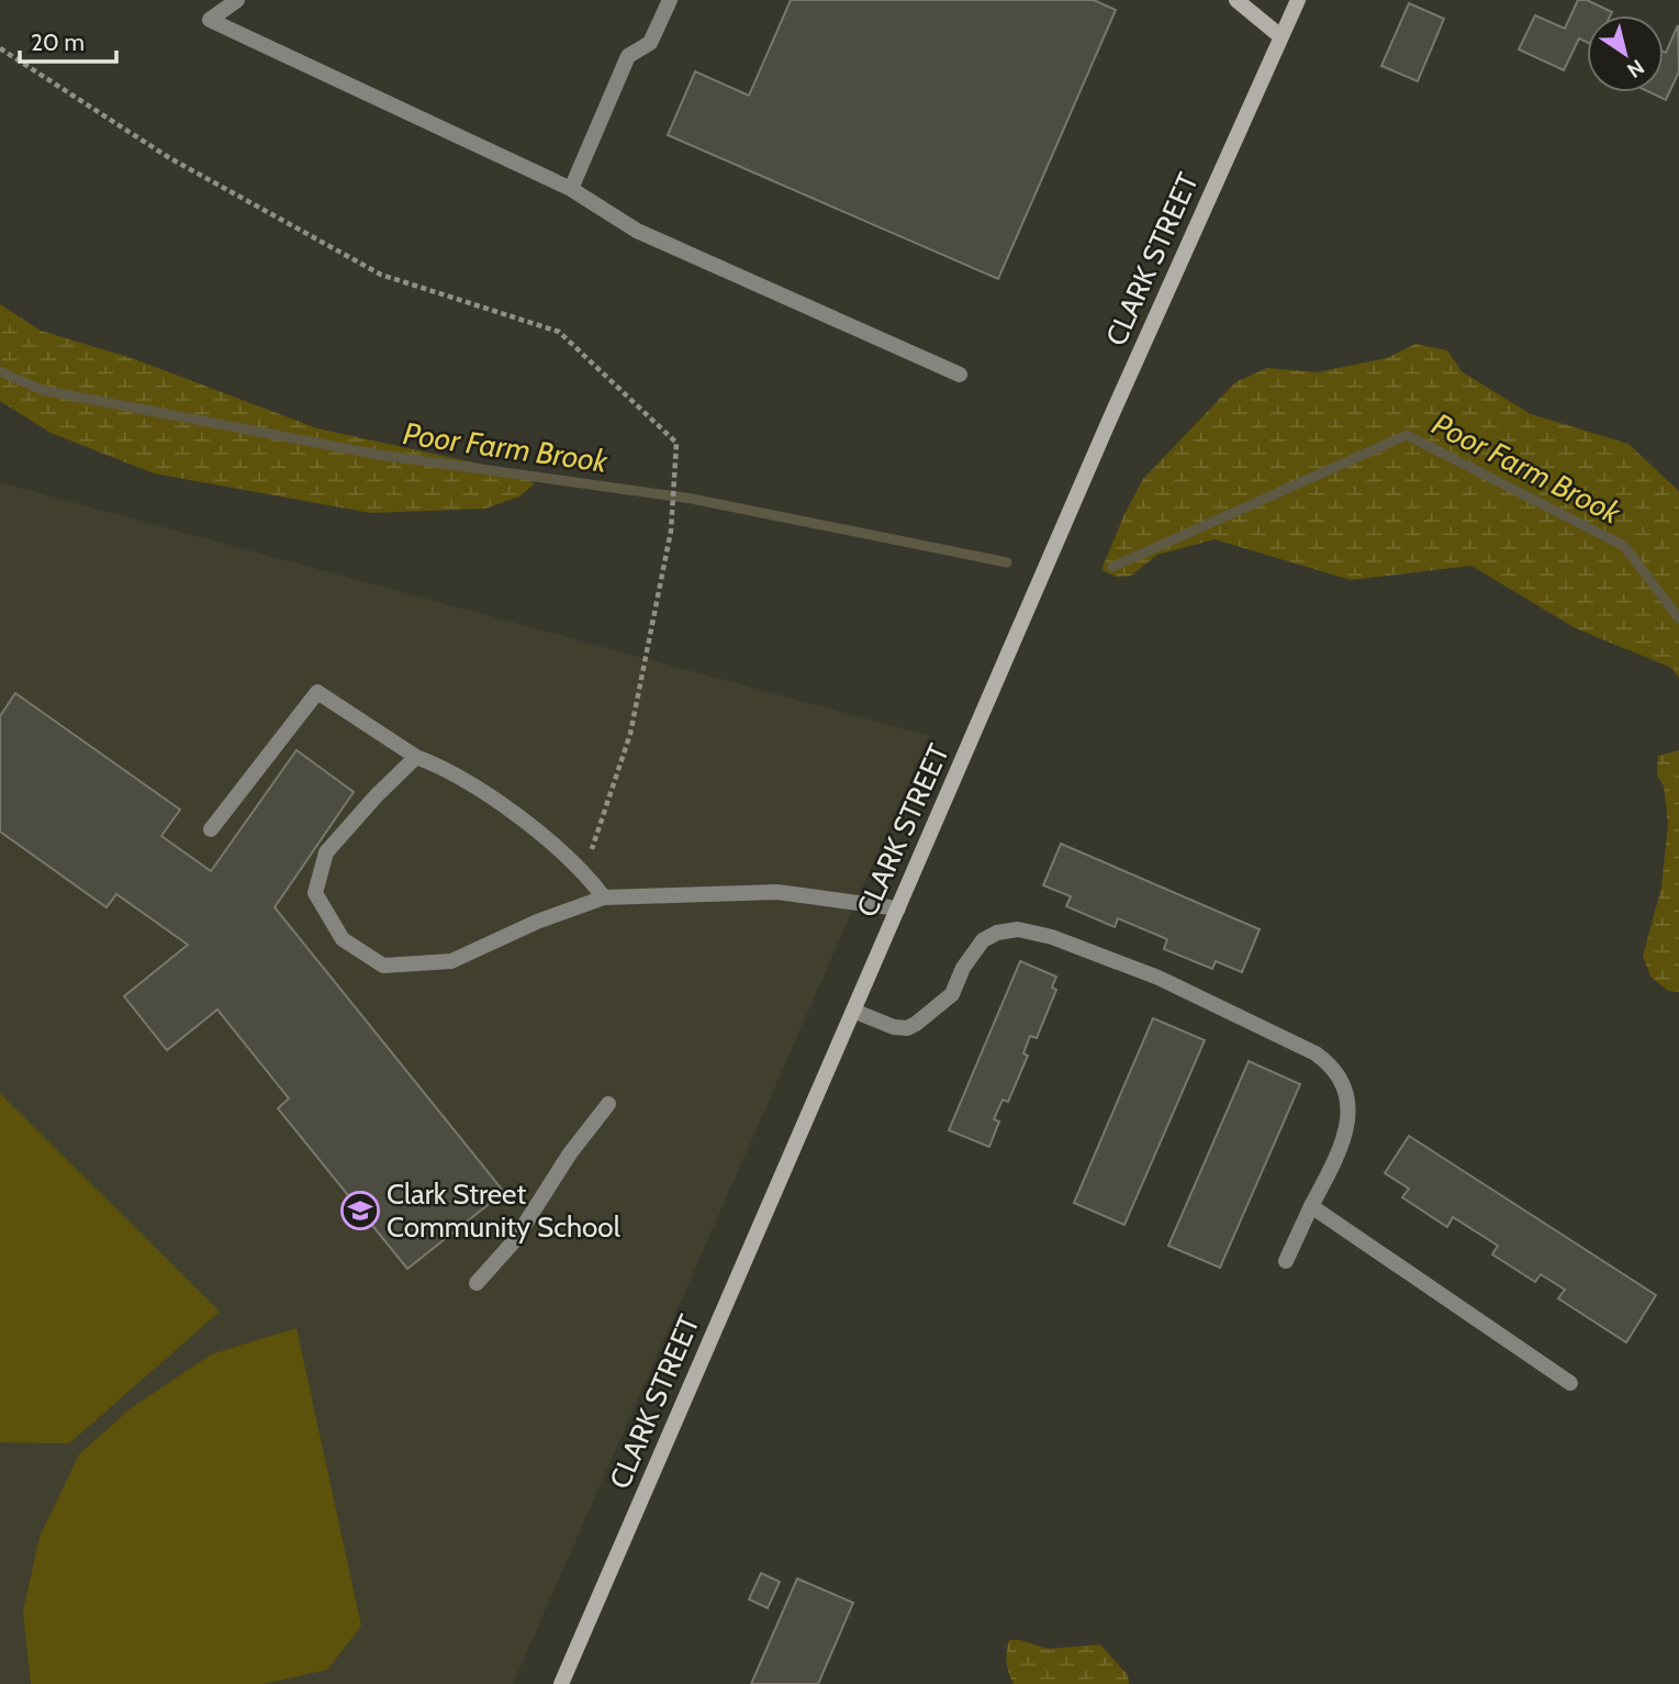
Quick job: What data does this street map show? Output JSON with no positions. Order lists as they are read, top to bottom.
{
  "streets": {
    "street": ["CLARK STREET"]
  },
  "water": ["Poor Farm Brook"],
  "places": {
    "school or university": ["Clark Street Community School"]
  },
  "scale_bar": "20 m",
  "north": "bottom right"
}
